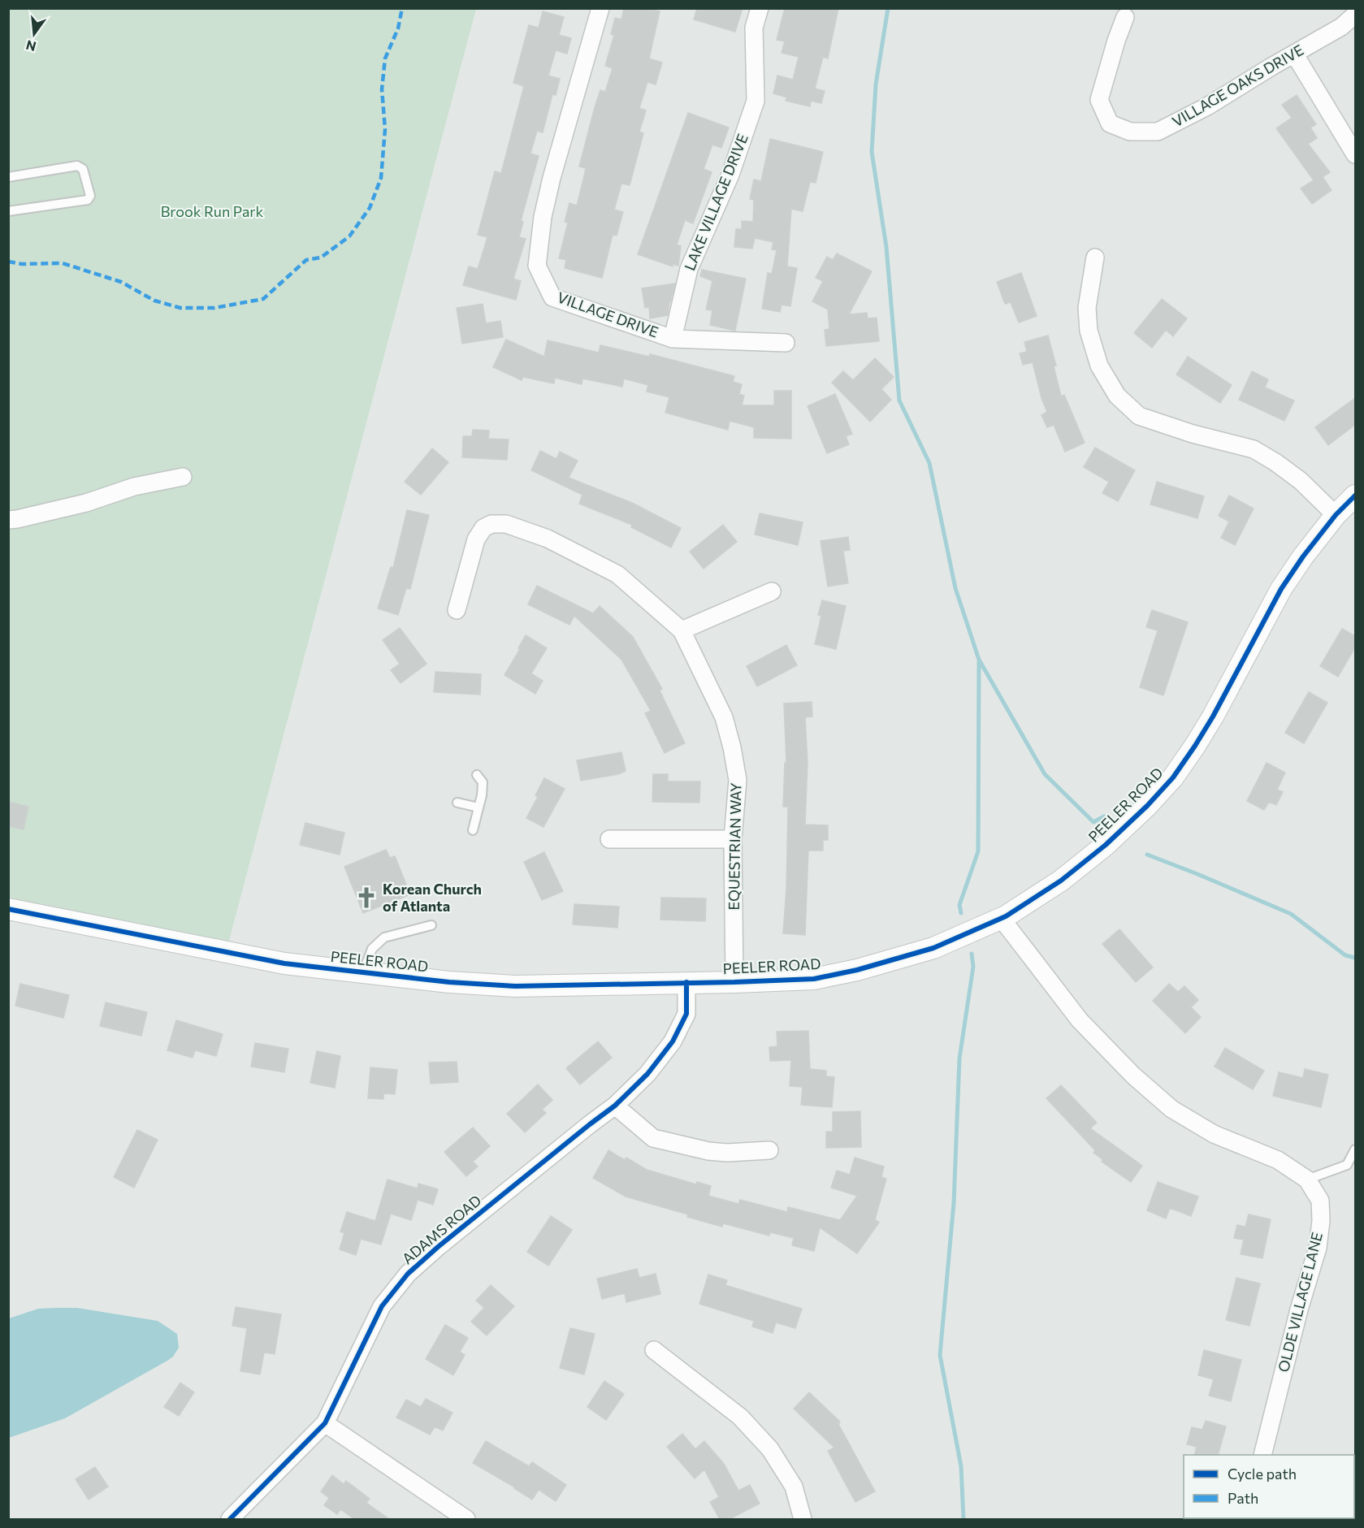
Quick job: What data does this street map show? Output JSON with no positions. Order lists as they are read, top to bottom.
{
  "streets": {
    "street": [
      "VILLAGE OAKS DRIVE",
      "LAKE VILLAGE DRIVE",
      "VILLAGE DRIVE",
      "PEELER ROAD",
      "EQUESTRIAN WAY",
      "ADAMS ROAD",
      "OLDE VILLAGE LANE"
    ]
  },
  "crossings": [
    ["LAKE VILLAGE DRIVE", "VILLAGE DRIVE"],
    ["PEELER ROAD", "EQUESTRIAN WAY"],
    ["PEELER ROAD", "ADAMS ROAD"],
    ["PEELER ROAD", "OLDE VILLAGE LANE"]
  ],
  "parks": ["Brook Run Park"],
  "places": {
    "church": ["Korean Church of Atlanta"]
  },
  "legend": ["Cycle path", "Path"],
  "north": "bottom"
}
